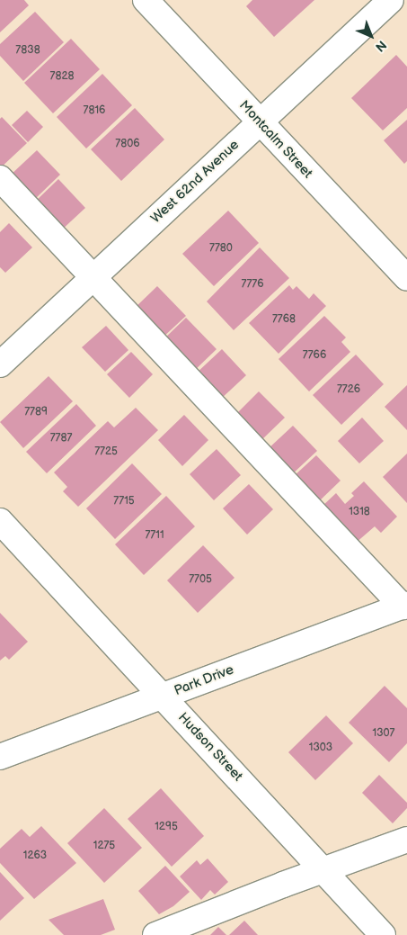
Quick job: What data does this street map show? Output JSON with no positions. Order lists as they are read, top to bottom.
{
  "streets": {
    "street": [
      "Montcalm Street",
      "West 62nd Avenue",
      "Park Drive",
      "Hudson Street"
    ]
  },
  "crossings": [
    ["Montcalm Street", "West 62nd Avenue"],
    ["Park Drive", "Hudson Street"]
  ],
  "house_numbers": [
    "7838",
    "7828",
    "7816",
    "7806",
    "7780",
    "7776",
    "7768",
    "7766",
    "7726",
    "7789",
    "7787",
    "7725",
    "7715",
    "1318",
    "7711",
    "7705",
    "1307",
    "1303",
    "1295",
    "1275",
    "1263"
  ],
  "north": "bottom right"
}
